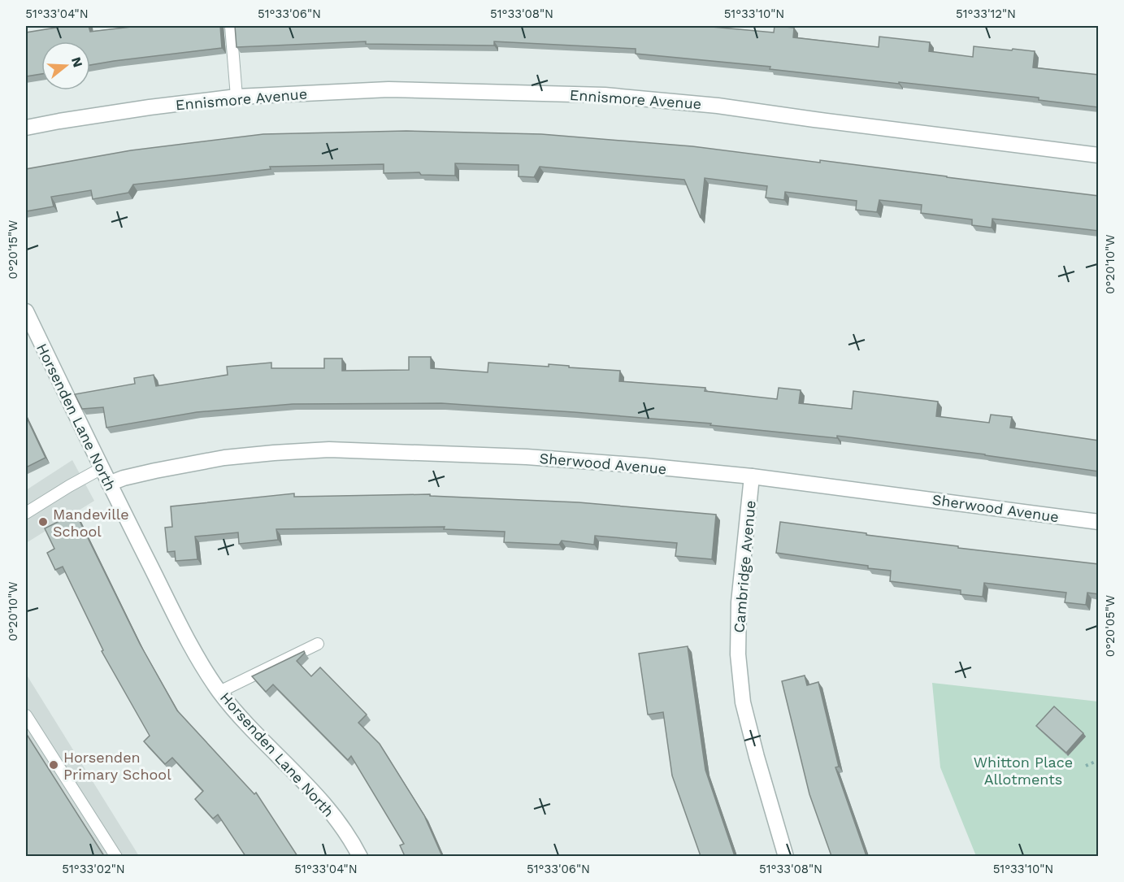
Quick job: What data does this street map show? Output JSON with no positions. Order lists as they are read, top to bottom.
{
  "streets": {
    "street": [
      "Ennismore Avenue",
      "Horsenden Lane North",
      "Sherwood Avenue",
      "Cambridge Avenue"
    ]
  },
  "crossings": [
    ["Horsenden Lane North", "Sherwood Avenue"],
    ["Sherwood Avenue", "Cambridge Avenue"]
  ],
  "parks": ["Whitton Place Allotments"],
  "places": ["Mandeville School", "Horsenden Primary School"],
  "north": "right",
  "coordinates": [
    "51°33'04\"N",
    "51°33'06\"N",
    "51°33'08\"N",
    "51°33'10\"N",
    "51°33'12\"N",
    "0°20'15\"W",
    "0°20'10\"W",
    "0°20'05\"W",
    "51°33'02\"N"
  ]
}
